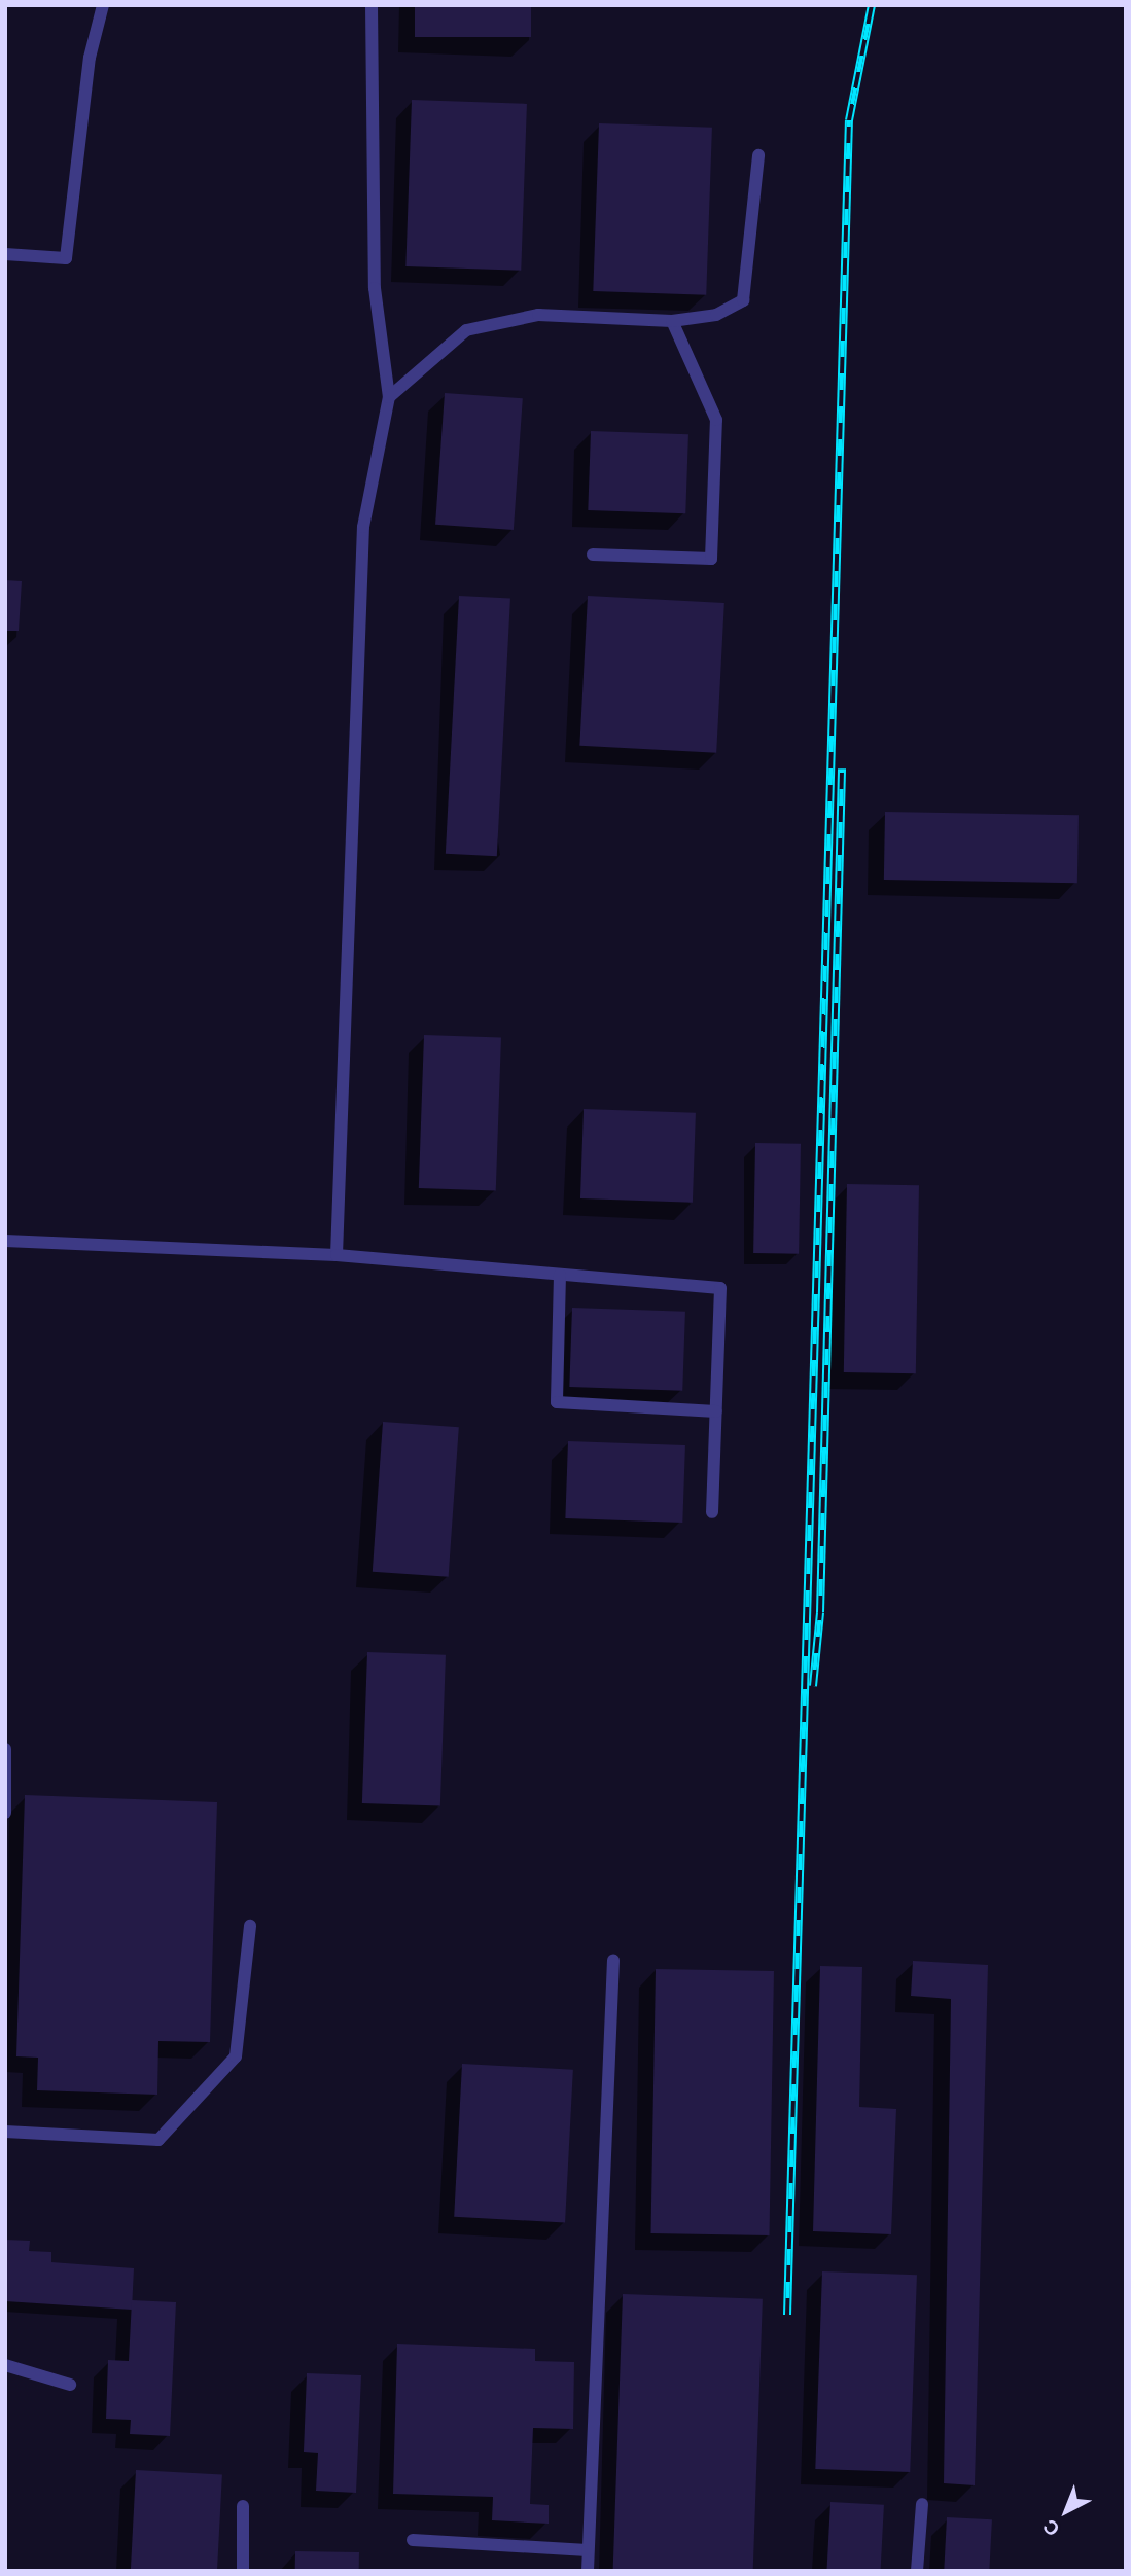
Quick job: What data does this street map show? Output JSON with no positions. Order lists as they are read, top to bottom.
{
  "north": "bottom left"
}
